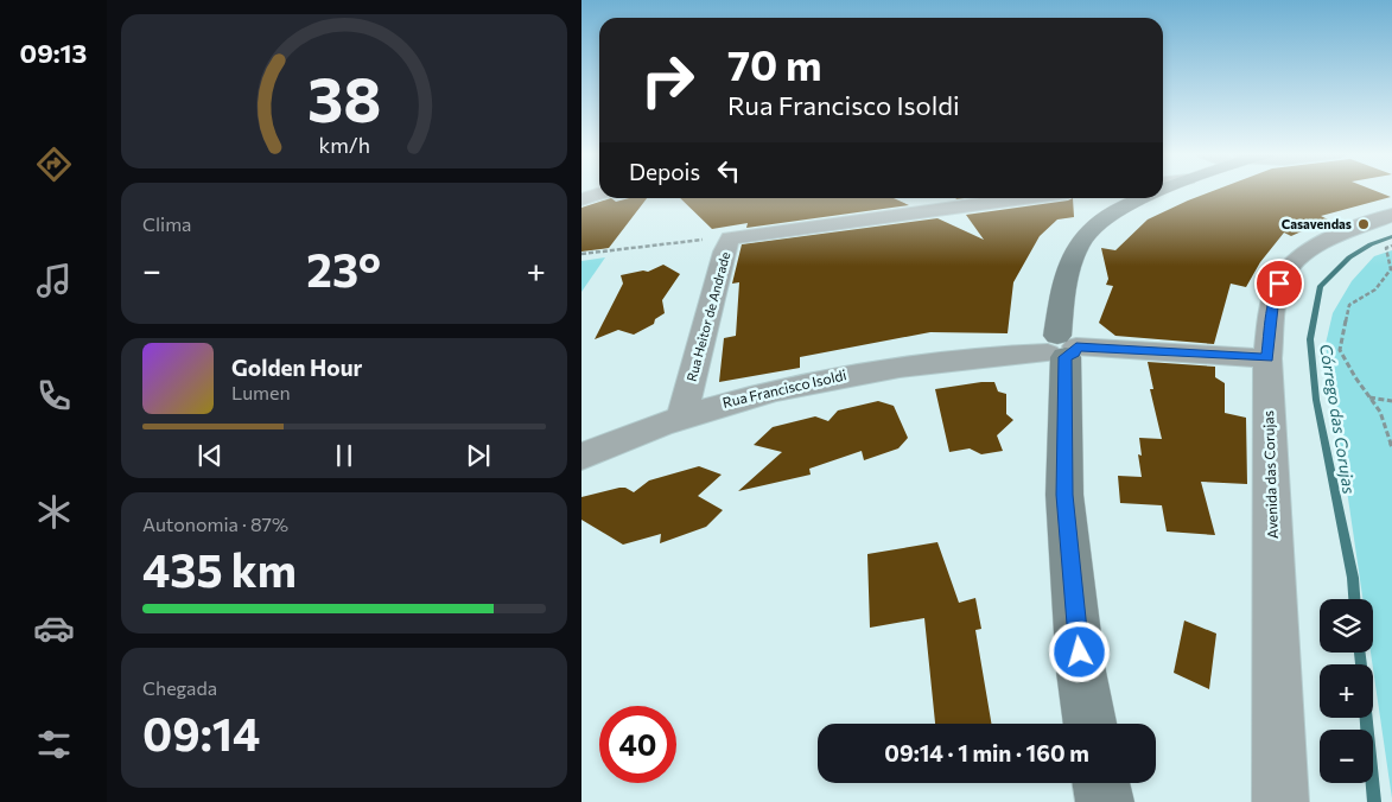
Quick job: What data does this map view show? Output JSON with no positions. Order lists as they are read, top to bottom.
{
  "streets": {
    "street": ["Rua Heitor de Andrade", "Rua Francisco Isoldi", "Avenida das Corujas"]
  },
  "crossings": [
    ["Rua Heitor de Andrade", "Rua Francisco Isoldi"],
    ["Rua Francisco Isoldi", "Avenida das Corujas"]
  ],
  "water": ["Córrego das Corujas"],
  "places": ["Casavendas"],
  "page": {
    "tabs": "09:13",
    "turn": ["70 m", "Rua Francisco Isoldi"],
    "then": "Depois",
    "tile": [
      "Clima",
      ["Autonomia · 87%", "435 km"],
      ["Chegada", "09:14"]
    ],
    "heat": ["−", "23°", "+"],
    "song": ["Golden Hour", "Lumen"],
    "map_buttons": ["+", "−"],
    "limit": "40",
    "trip": "09:14 · 1 min · 160 m",
    "gauge": ["38", "km/h"]
  }
}
